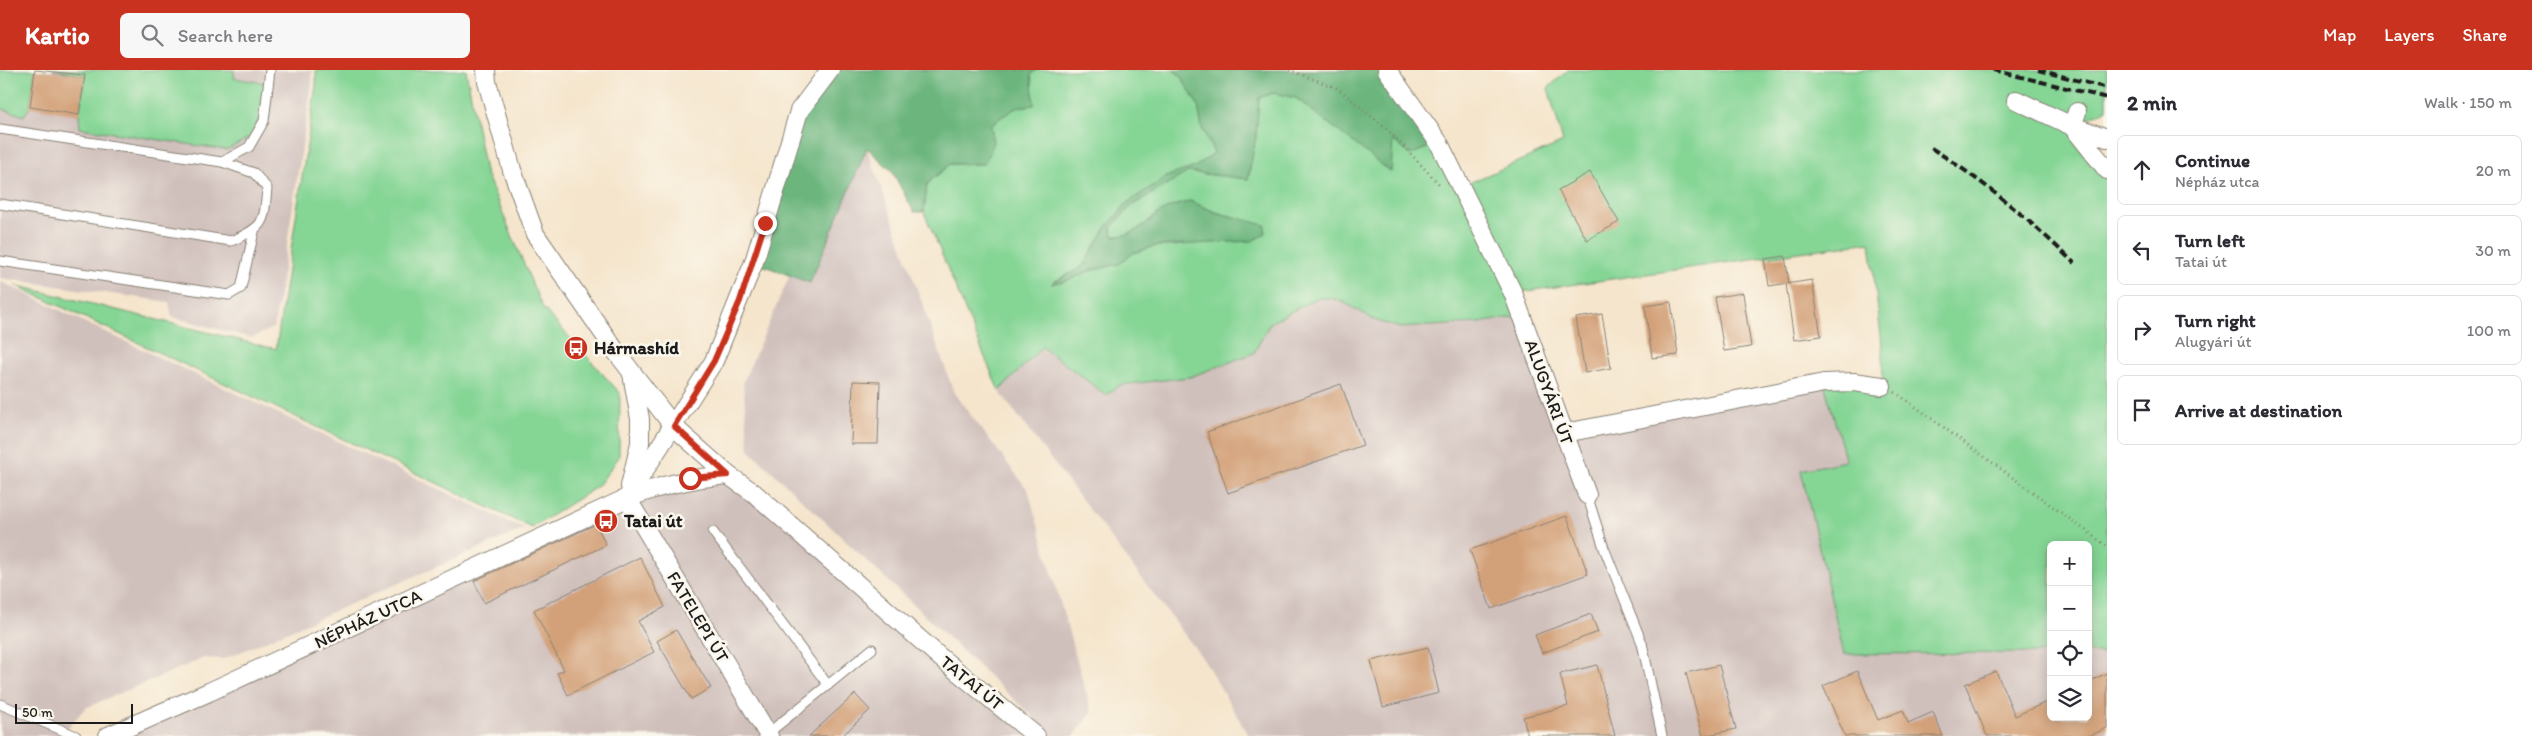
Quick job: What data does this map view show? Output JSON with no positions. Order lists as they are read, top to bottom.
{
  "streets": {
    "street": [
      "ALUGYÁRI ÚT",
      "FATELEPI ÚT",
      "NÉPHÁZ UTCA",
      "TATAI ÚT"
    ]
  },
  "crossings": [
    ["FATELEPI ÚT", "NÉPHÁZ UTCA"],
    ["NÉPHÁZ UTCA", "TATAI ÚT"]
  ],
  "places": {
    "bus stop": ["Hármashíd", "Tatai út"]
  },
  "scale_bar": "50 m",
  "page": {
    "header": "Kartio",
    "search": "Search here",
    "nav": ["Map", "Layers", "Share"],
    "heading": ["2 min", "Walk · 150 m"],
    "list": [
      ["Continue", "Népház utca", "20 m"],
      ["Turn left", "Tatai út", "30 m"],
      ["Turn right", "Alugyári út", "100 m"],
      "Arrive at destination"
    ],
    "map_buttons": ["+", "−"],
    "scale": "50 m"
  }
}
